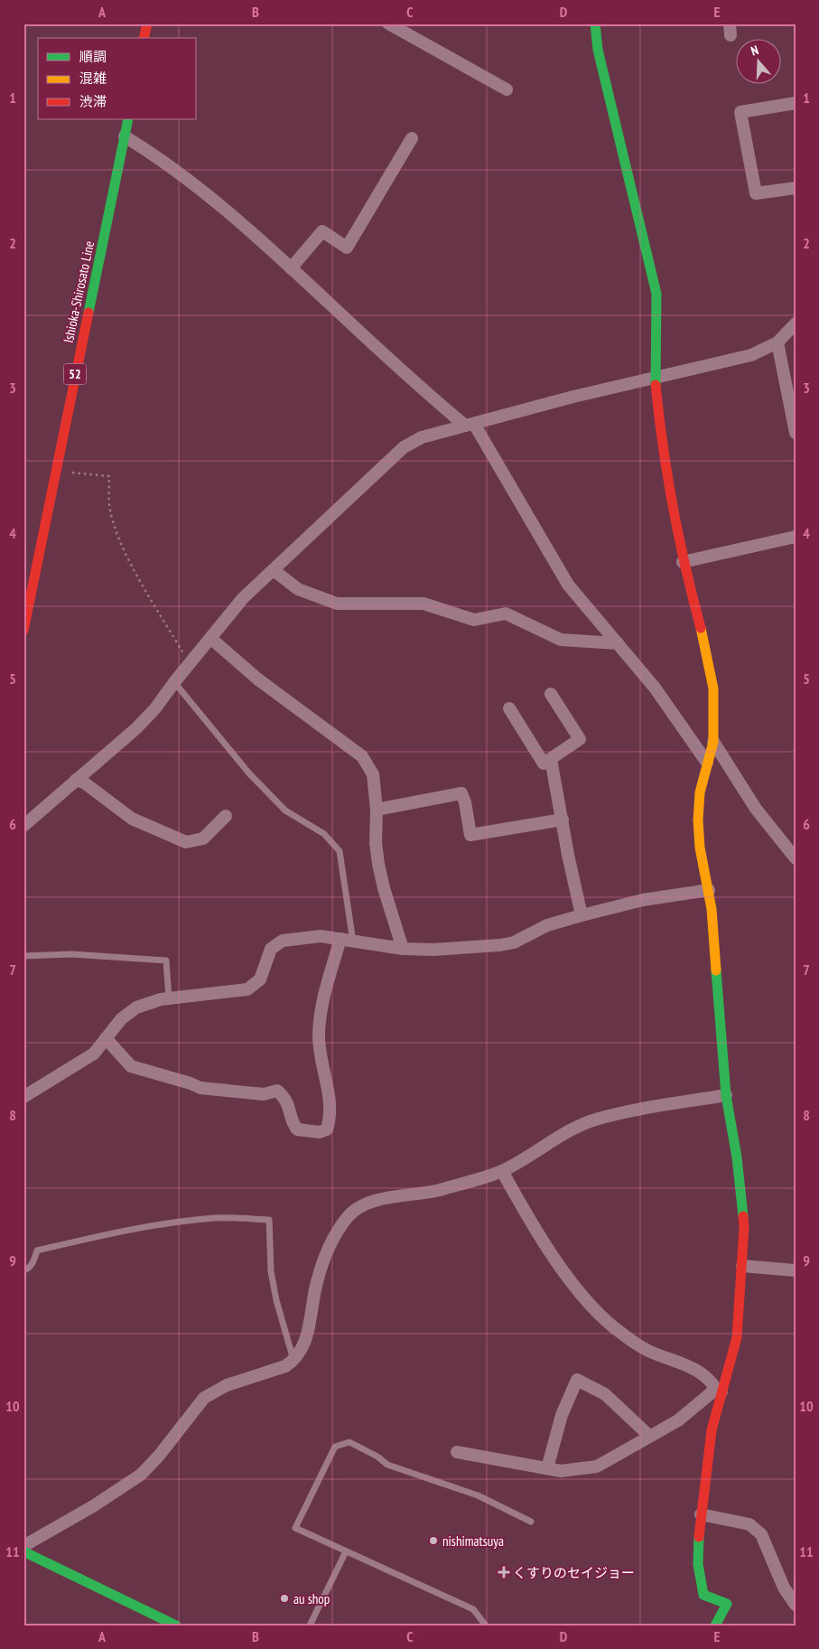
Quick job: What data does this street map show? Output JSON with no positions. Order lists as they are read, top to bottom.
{
  "streets": {
    "street": ["Ishioka-Shirosato Line", "52"]
  },
  "places": {
    "other": ["nishimatsuya", "au shop"],
    "health": ["くすりのセイジョー"]
  },
  "legend": ["順調", "混雑", "渋滞"],
  "north": "top",
  "grid": {
    "columns": [
      "A",
      "B",
      "C",
      "D",
      "E"
    ],
    "rows": [
      "1",
      "2",
      "3",
      "4",
      "5",
      "6",
      "7",
      "8",
      "9",
      "10",
      "11"
    ]
  }
}
